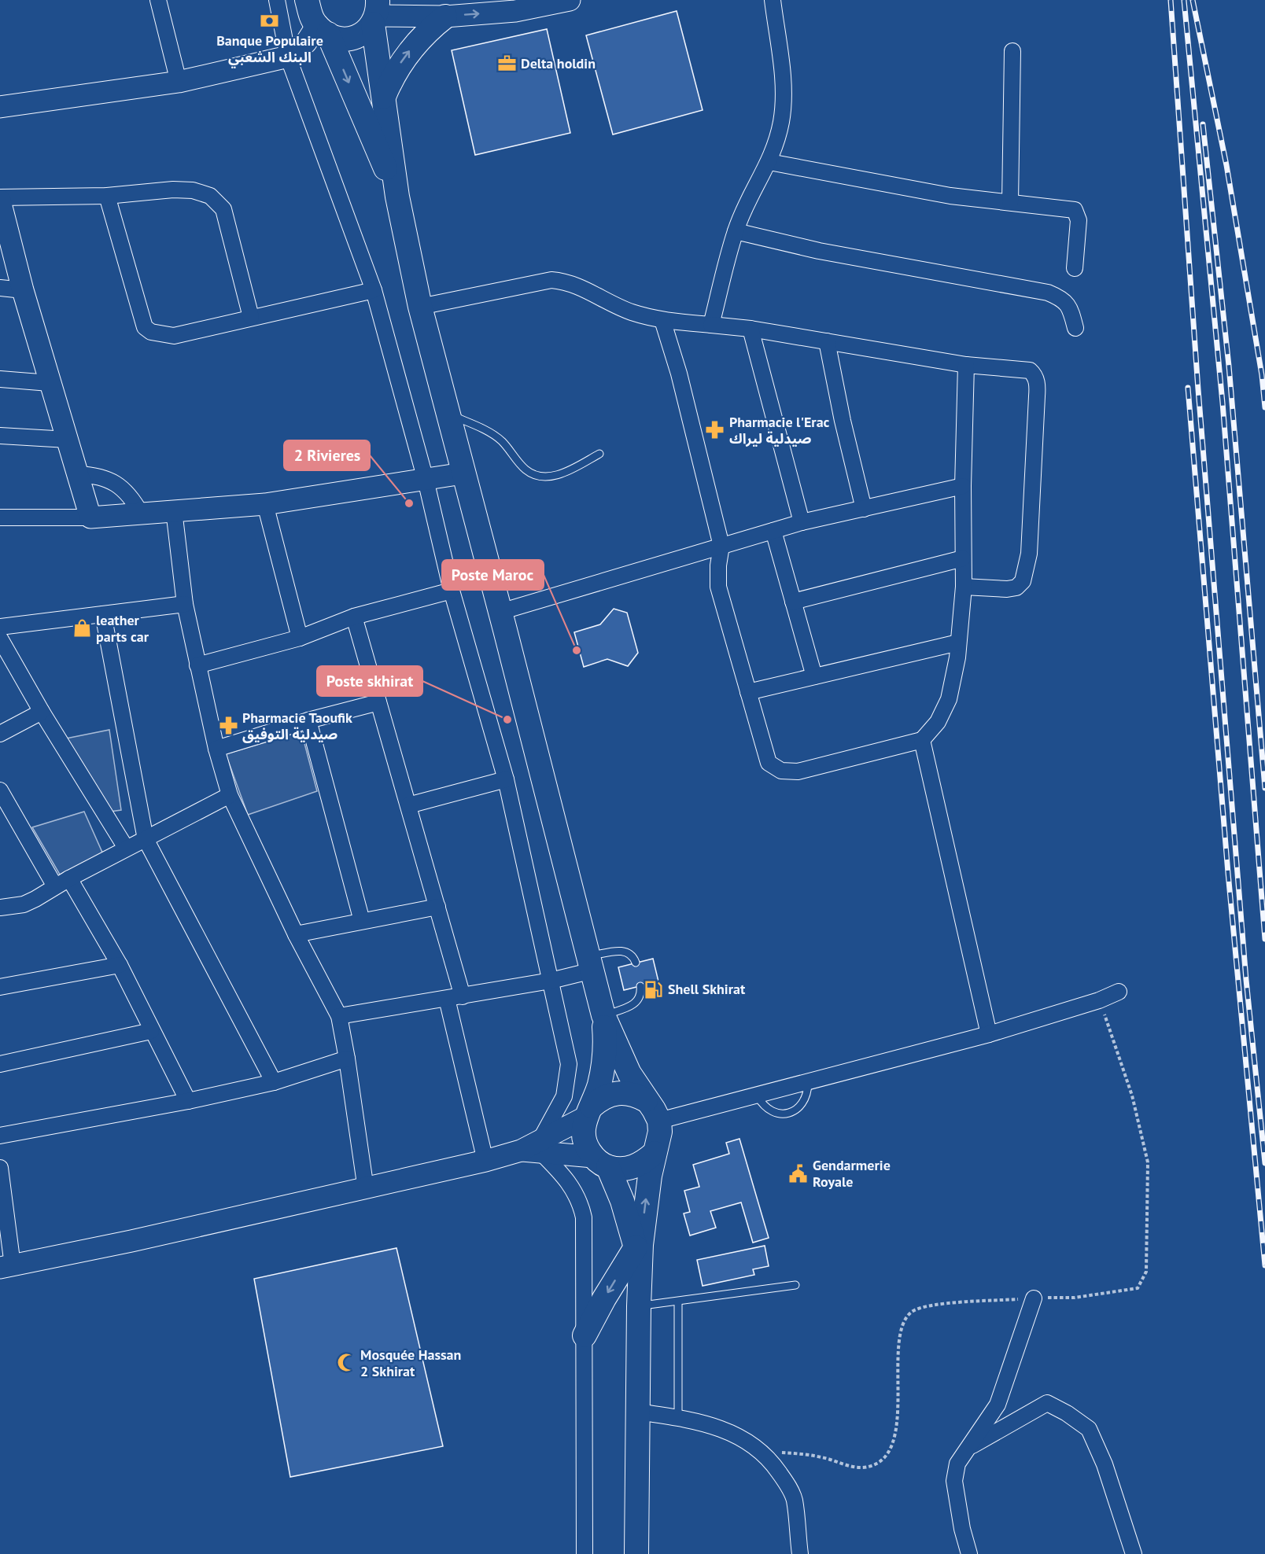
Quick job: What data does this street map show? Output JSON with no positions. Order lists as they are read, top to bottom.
{
  "places": {
    "bank": ["Banque Populaire البنك الشعبي"],
    "office": ["Delta holdin"],
    "pharmacy": ["Pharmacie l'Erac صيدلية ليراك", "Pharmacie Taoufik صيدلية التوفيق"],
    "other": ["2 Rivieres", "Poste Maroc", "Poste skhirat"],
    "shop": ["leather parts car"],
    "fuel station": ["Shell Skhirat"],
    "public building": ["Gendarmerie Royale"],
    "mosque": ["Mosquée Hassan 2 Skhirat"]
  }
}
